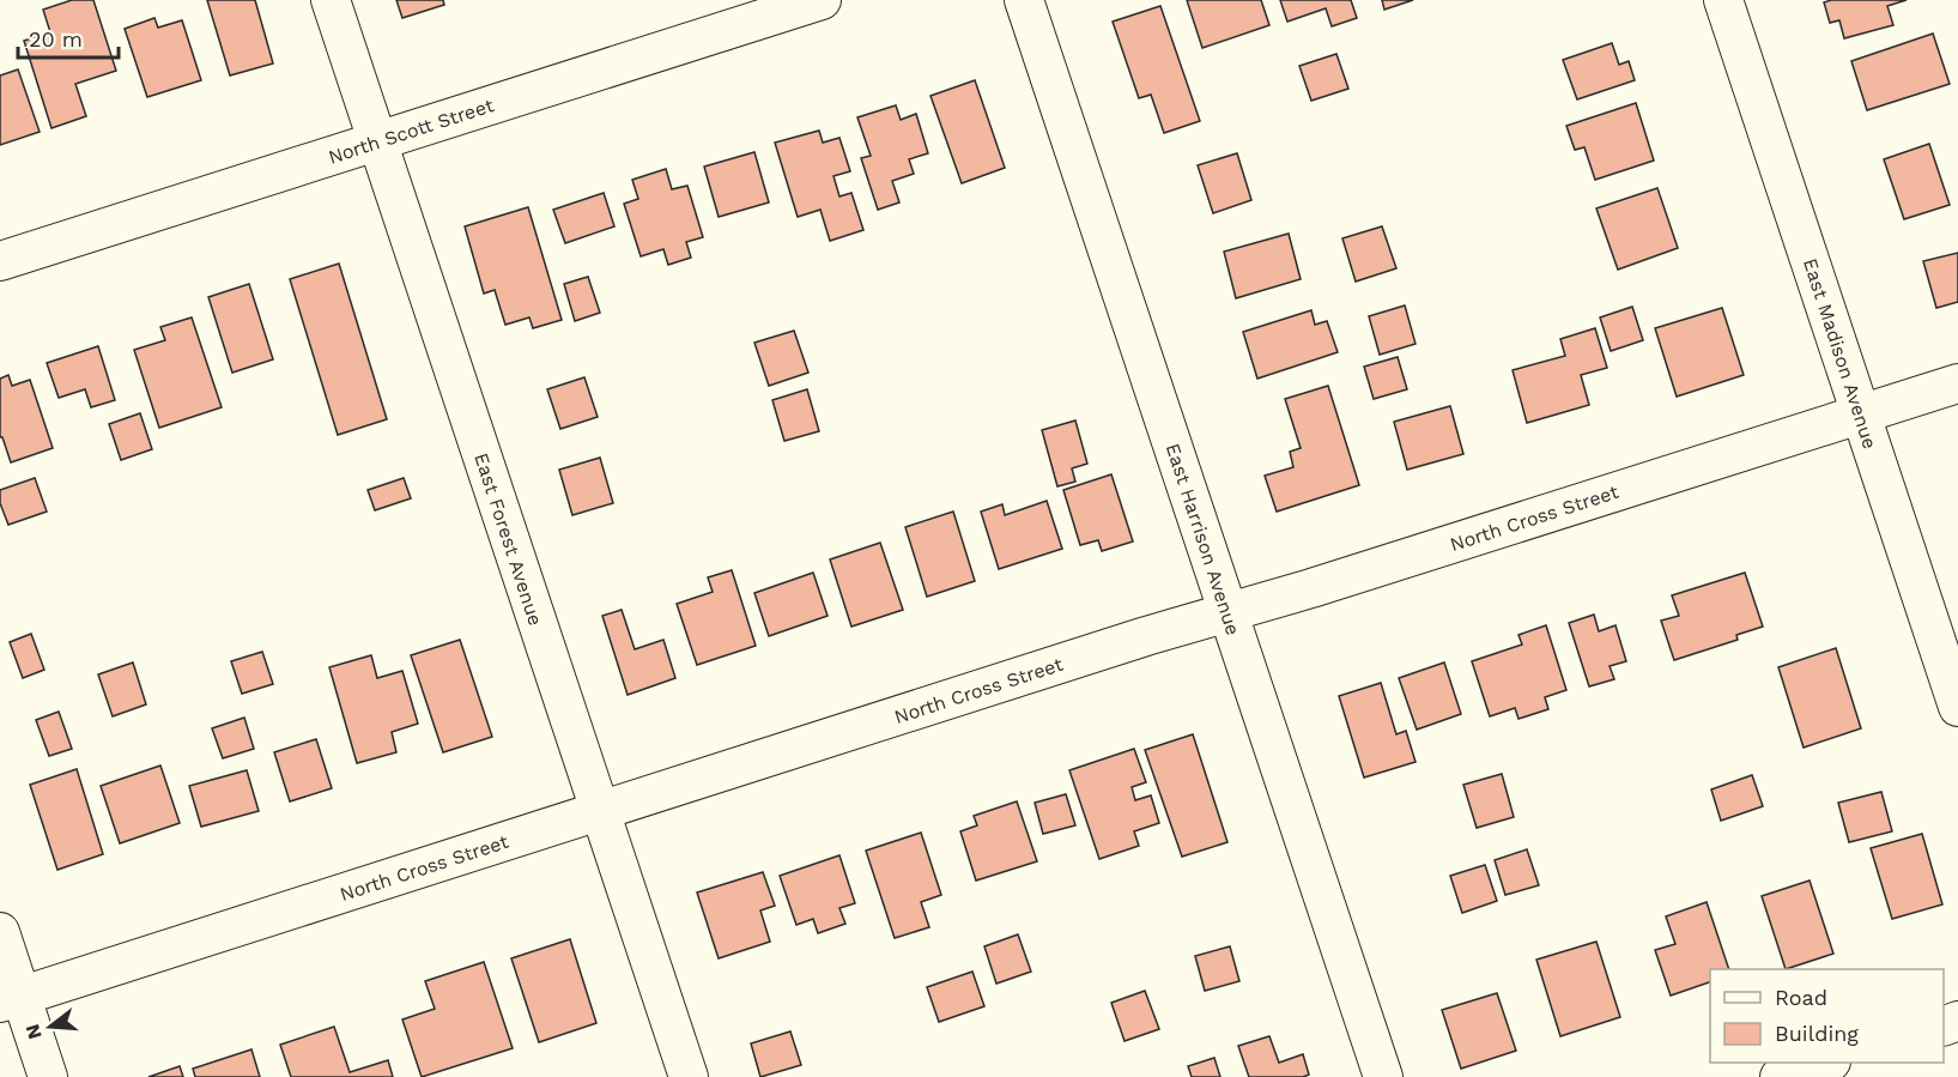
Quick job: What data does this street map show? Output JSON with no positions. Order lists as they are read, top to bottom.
{
  "streets": {
    "street": [
      "North Scott Street",
      "East Madison Avenue",
      "North Cross Street",
      "East Forest Avenue",
      "East Harrison Avenue"
    ]
  },
  "crossings": [
    ["North Scott Street", "East Forest Avenue"],
    ["East Madison Avenue", "North Cross Street"],
    ["North Cross Street", "East Forest Avenue"],
    ["North Cross Street", "East Harrison Avenue"]
  ],
  "legend": ["Road", "Building"],
  "scale_bar": "20 m",
  "north": "left"
}
